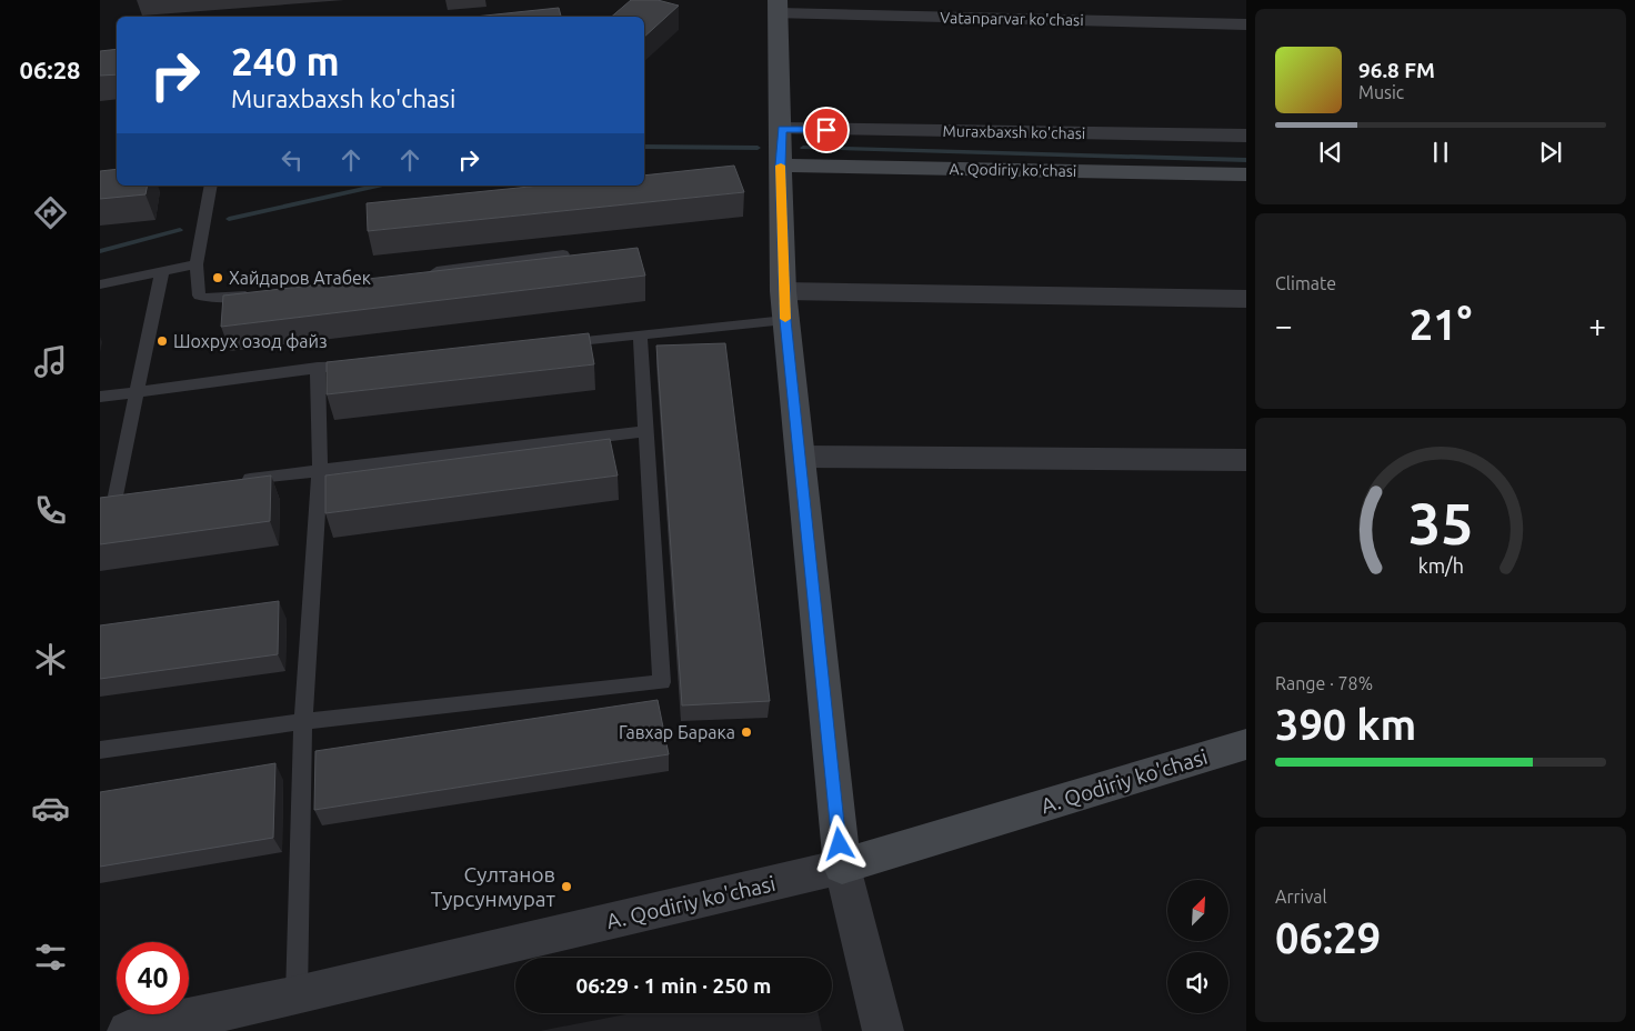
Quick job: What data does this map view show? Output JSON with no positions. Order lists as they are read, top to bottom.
{
  "streets": {
    "street": ["Vatanparvar ko'chasi", "Muraxbaxsh ko'chasi", "A. Qodiriy ko'chasi"]
  },
  "places": [
    "Хайдаров Атабек",
    "Шохрух озод файз",
    "Гавхар Барака",
    "Султанов Турсунмурат"
  ],
  "north": "top right",
  "page": {
    "tabs": "06:28",
    "turn": ["240 m", "Muraxbaxsh ko'chasi"],
    "song": ["96.8 FM", "Music"],
    "tile": [
      "Climate",
      ["Range · 78%", "390 km"],
      ["Arrival", "06:29"]
    ],
    "heat": ["−", "21°", "+"],
    "limit": "40",
    "trip": "06:29 · 1 min · 250 m",
    "gauge": ["35", "km/h"]
  }
}
